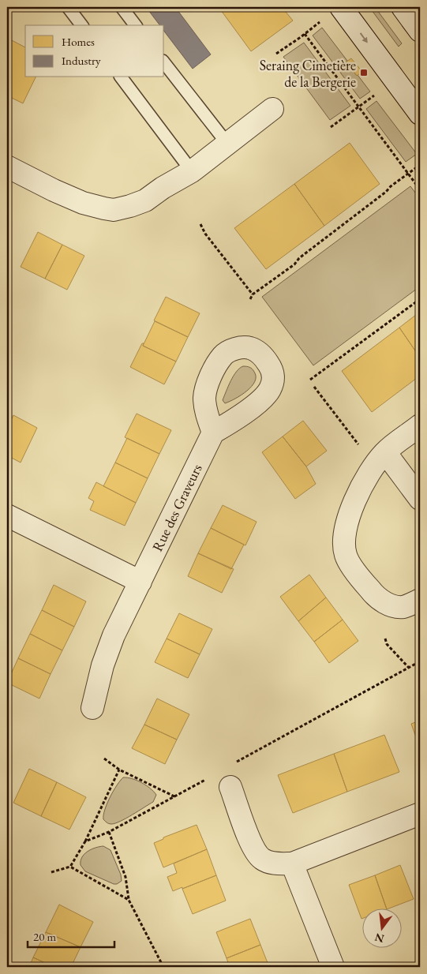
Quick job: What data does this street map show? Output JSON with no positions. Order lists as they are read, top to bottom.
{
  "streets": {
    "street": ["Rue des Graveurs"]
  },
  "places": {
    "transit": ["Seraing Cimetière de la Bergerie"]
  },
  "legend": ["Homes", "Industry"],
  "scale_bar": "20 m",
  "north": "bottom"
}
